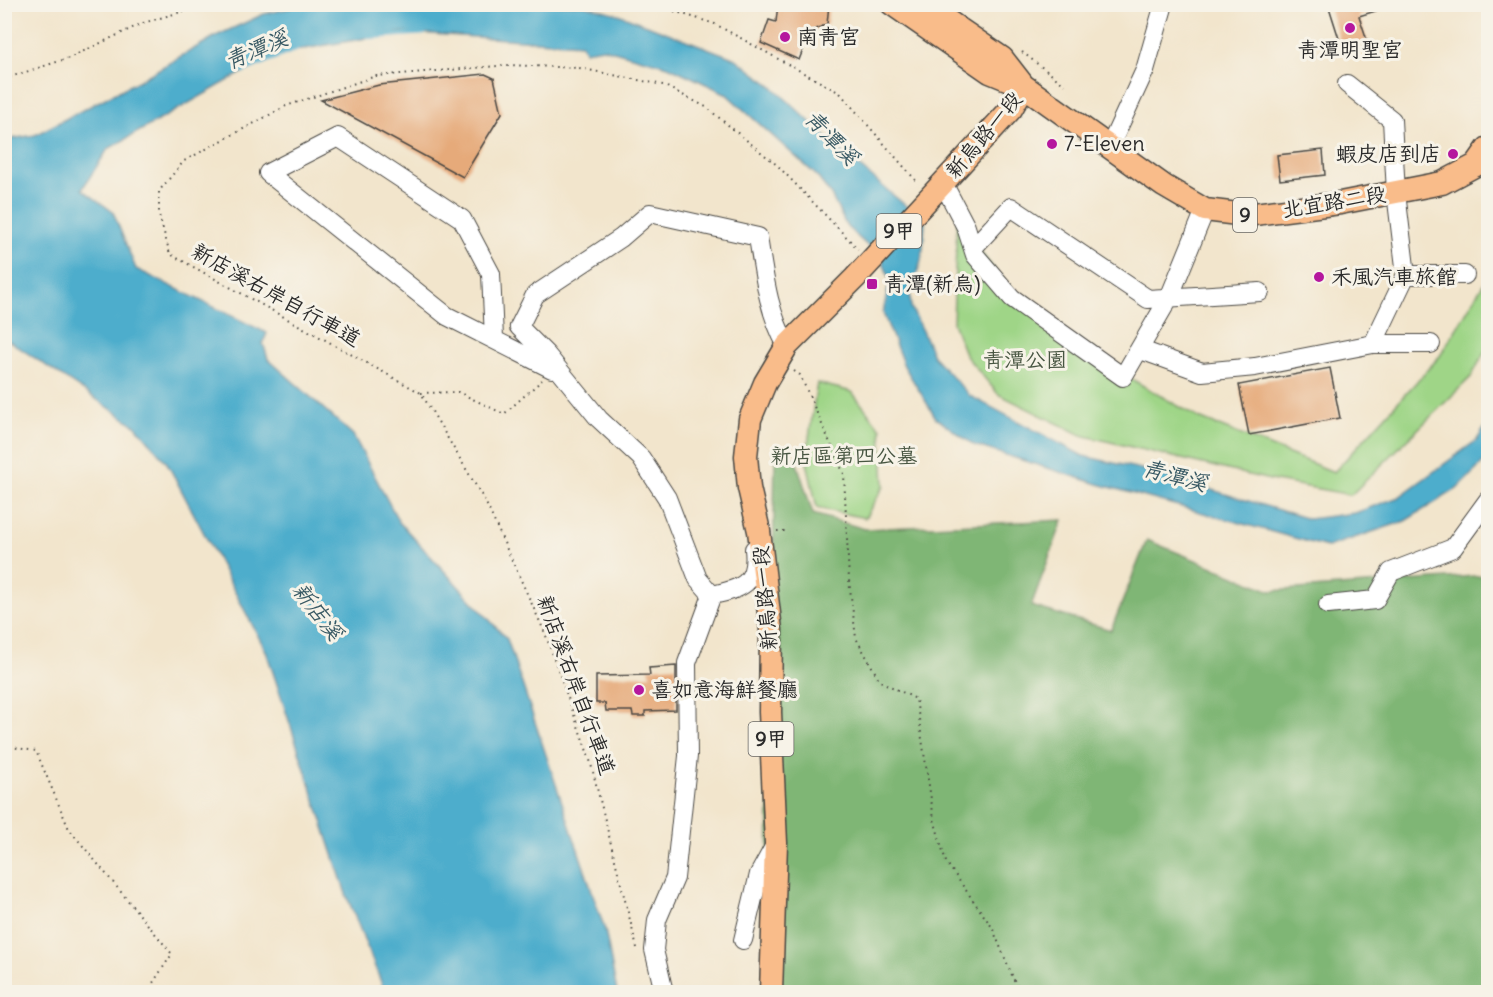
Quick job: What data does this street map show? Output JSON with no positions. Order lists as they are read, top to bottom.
{
  "streets": {
    "main road": [
      "新烏路一段",
      "北宜路二段",
      "9",
      "9甲"
    ],
    "path": ["新店溪右岸自行車道"]
  },
  "crossings": [
    ["新烏路一段", "北宜路二段"],
    ["新烏路一段", "9"],
    ["新烏路一段", "9甲"],
    ["新烏路一段", "新店溪右岸自行車道"],
    ["北宜路二段", "9"],
    ["9甲", "新店溪右岸自行車道"]
  ],
  "water": ["青潭溪", "新店溪"],
  "parks": ["青潭公園", "新店區第四公墓"],
  "places": {
    "other": [
      "青潭明聖宮",
      "南青宮",
      "7-Eleven",
      "蝦皮店到店",
      "禾風汽車旅館",
      "喜如意海鮮餐廳"
    ],
    "transit": ["青潭(新烏)"]
  }
}
